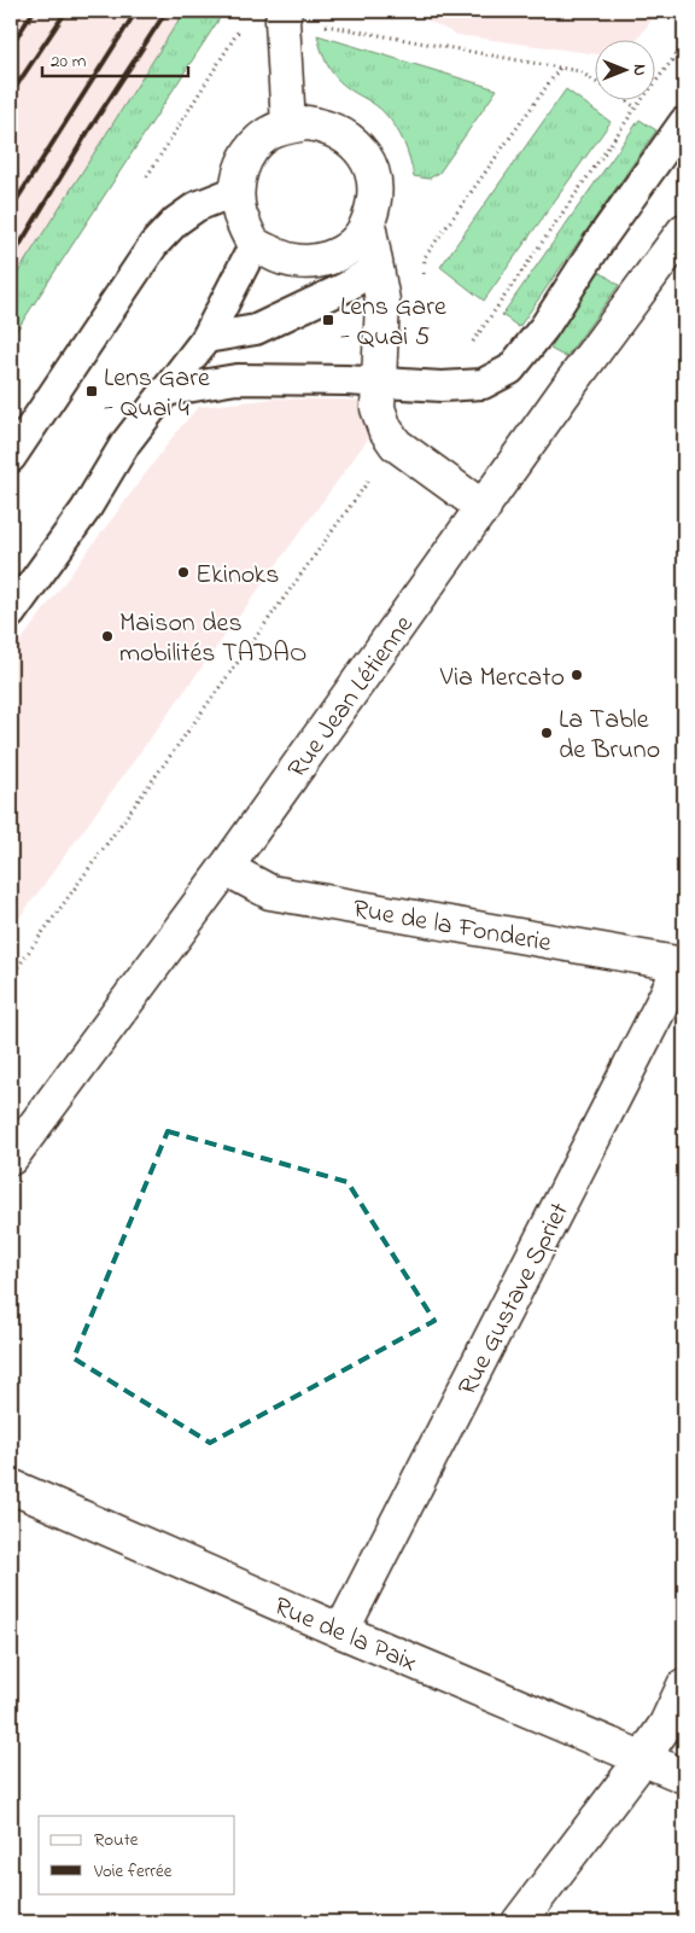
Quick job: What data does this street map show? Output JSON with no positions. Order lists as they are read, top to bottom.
{
  "streets": {
    "street": [
      "Rue Jean Létienne",
      "Rue de la Fonderie",
      "Rue Gustave Spriet",
      "Rue de la Paix"
    ]
  },
  "crossings": [
    ["Rue Jean Létienne", "Rue de la Fonderie"],
    ["Rue de la Fonderie", "Rue Gustave Spriet"],
    ["Rue Gustave Spriet", "Rue de la Paix"]
  ],
  "places": {
    "transit": ["Lens Gare - Quai 5", "Lens Gare - Quai 4"],
    "other": [
      "Ekinoks",
      "Maison des mobilités TADAO",
      "Via Mercato",
      "La Table de Bruno"
    ]
  },
  "legend": ["Route", "Voie ferrée"],
  "scale_bar": "20 m",
  "north": "right"
}
